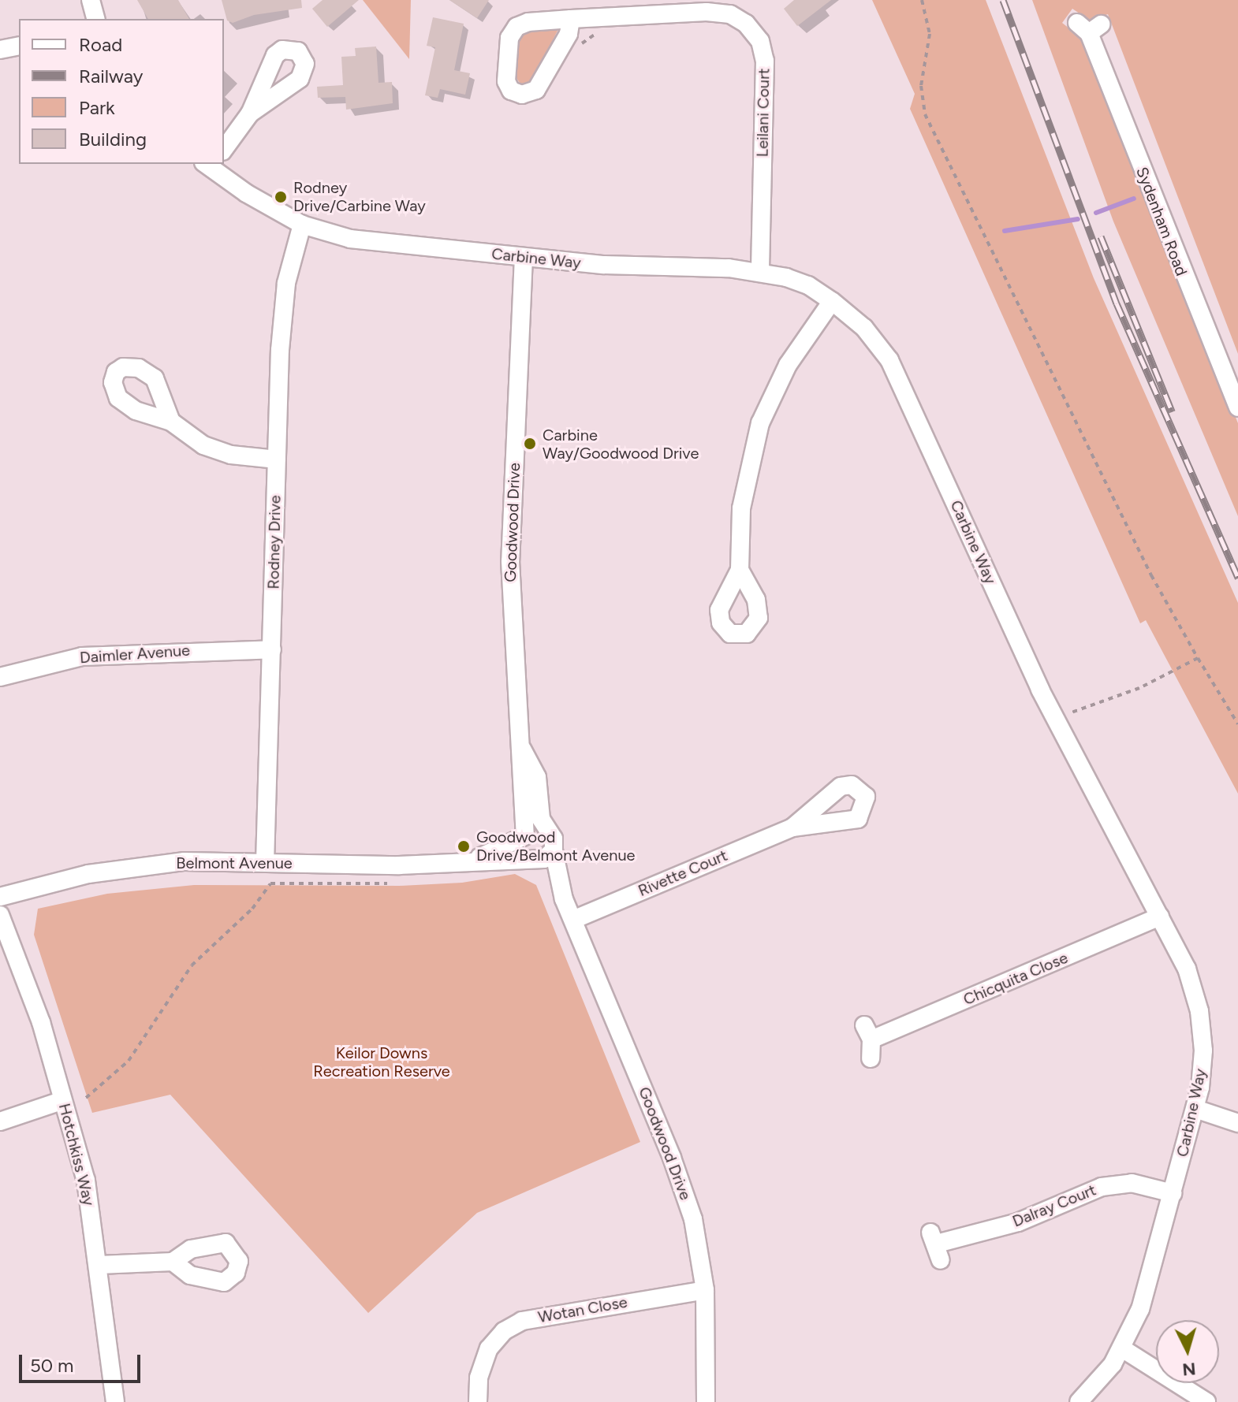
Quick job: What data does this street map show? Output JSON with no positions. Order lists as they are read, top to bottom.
{
  "streets": {
    "street": [
      "Leilani Court",
      "Sydenham Road",
      "Carbine Way",
      "Goodwood Drive",
      "Rodney Drive",
      "Daimler Avenue",
      "Belmont Avenue",
      "Rivette Court",
      "Chicquita Close",
      "Hotchkiss Way",
      "Dalray Court",
      "Wotan Close"
    ]
  },
  "crossings": [
    ["Leilani Court", "Carbine Way"],
    ["Carbine Way", "Goodwood Drive"],
    ["Carbine Way", "Rodney Drive"],
    ["Carbine Way", "Chicquita Close"],
    ["Carbine Way", "Dalray Court"],
    ["Goodwood Drive", "Belmont Avenue"],
    ["Goodwood Drive", "Rivette Court"],
    ["Goodwood Drive", "Wotan Close"],
    ["Rodney Drive", "Daimler Avenue"],
    ["Rodney Drive", "Belmont Avenue"]
  ],
  "parks": ["Keilor Downs Recreation Reserve"],
  "places": ["Rodney Drive/Carbine Way", "Carbine Way/Goodwood Drive", "Goodwood Drive/Belmont Avenue"],
  "legend": [
    "Road",
    "Railway",
    "Park",
    "Building"
  ],
  "scale_bar": "50 m",
  "north": "bottom"
}
